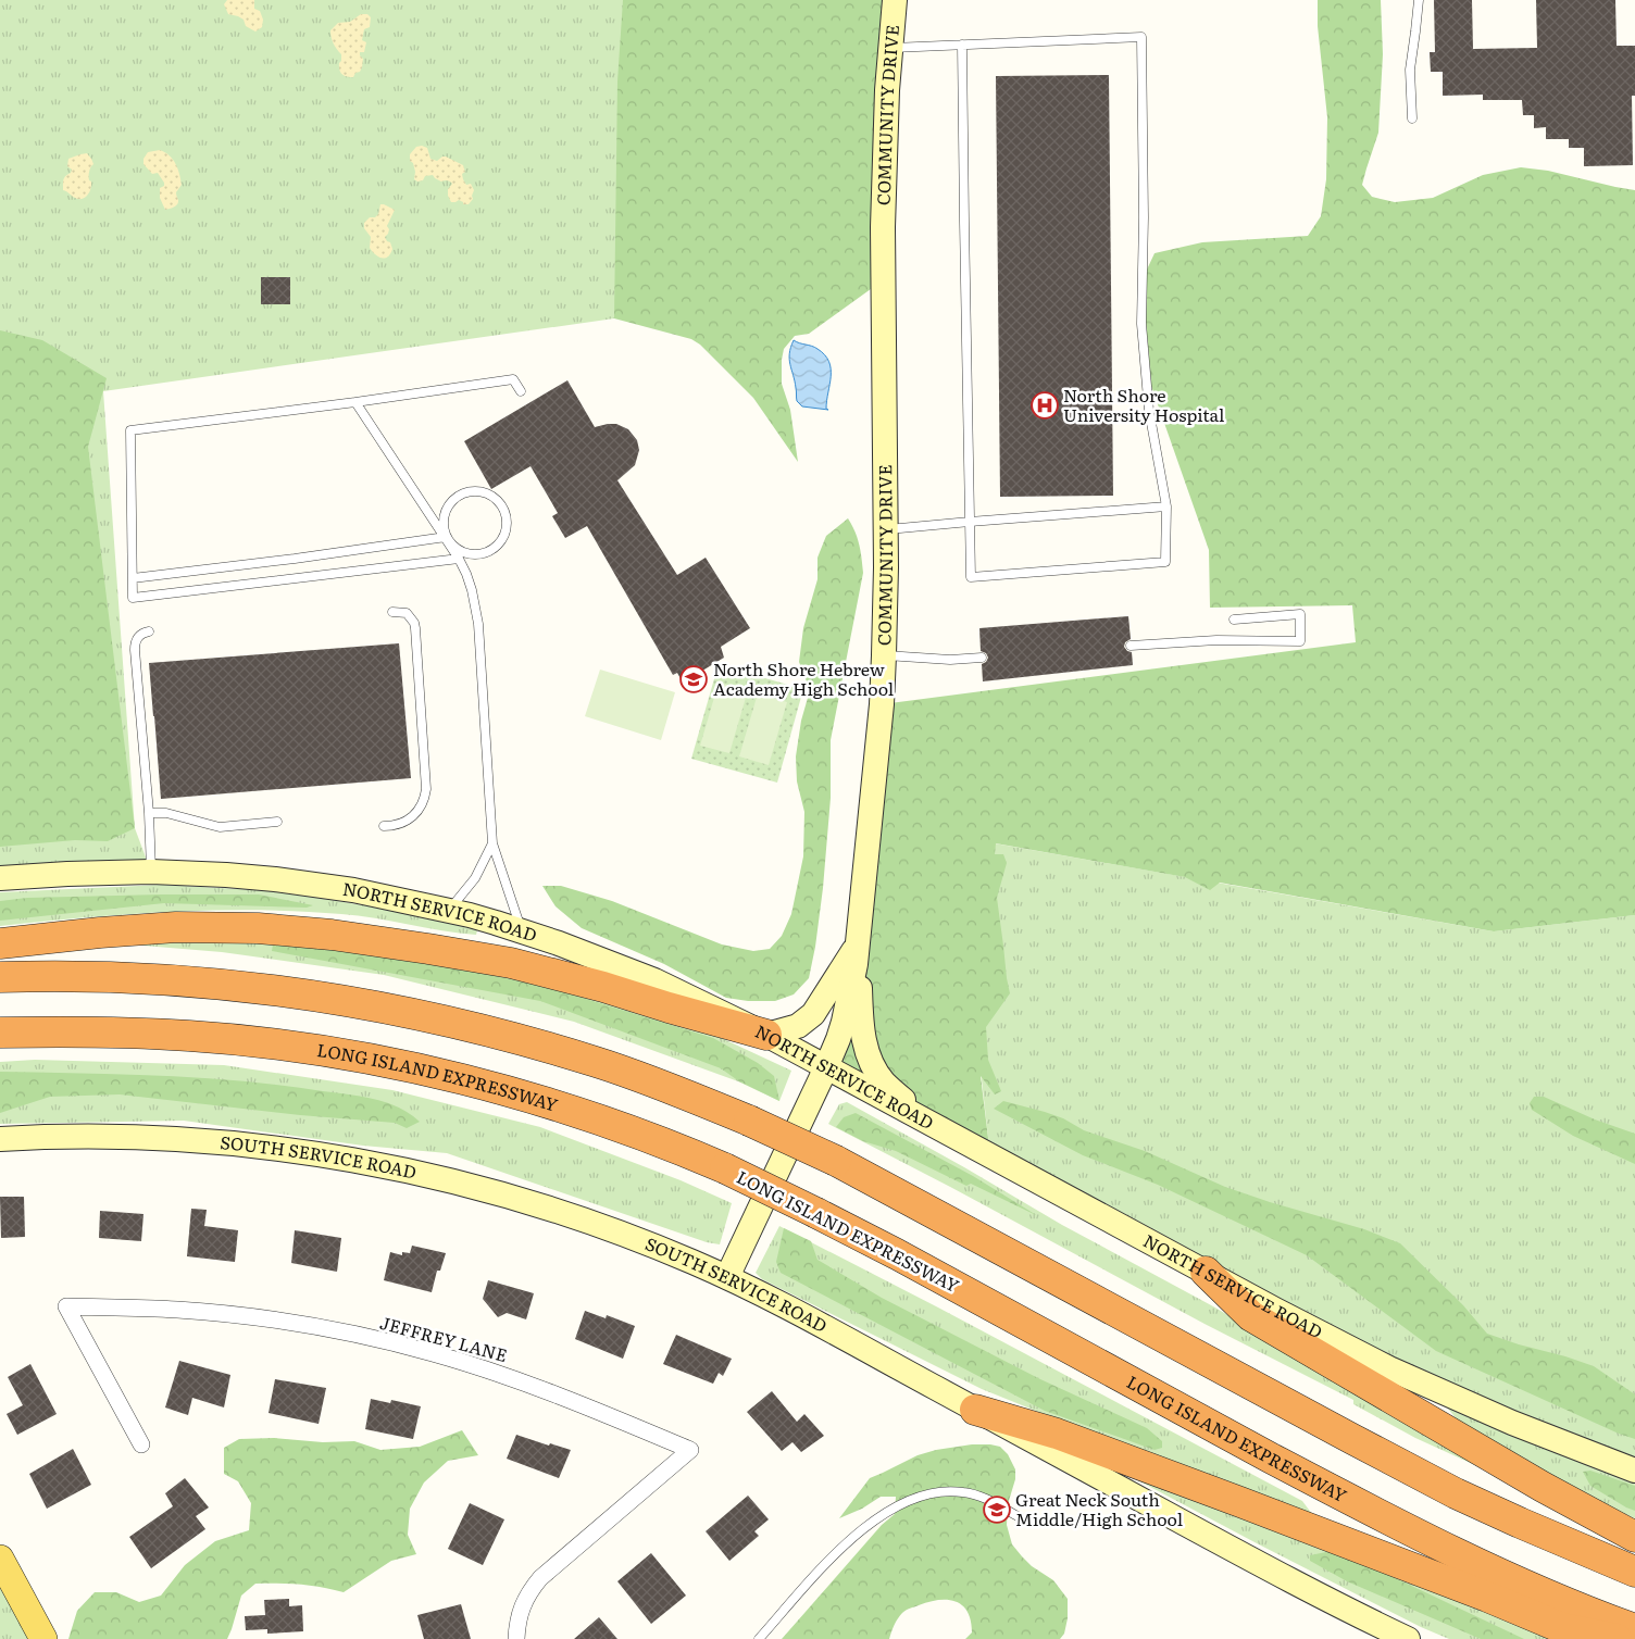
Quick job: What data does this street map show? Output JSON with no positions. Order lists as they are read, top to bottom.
{
  "streets": {
    "highway": ["LONG ISLAND EXPRESSWAY"],
    "main road": ["COMMUNITY DRIVE", "NORTH SERVICE ROAD", "SOUTH SERVICE ROAD"],
    "street": ["JEFFREY LANE"]
  },
  "crossings": [
    ["COMMUNITY DRIVE", "NORTH SERVICE ROAD"],
    ["COMMUNITY DRIVE", "SOUTH SERVICE ROAD"]
  ],
  "places": {
    "hospital": ["North Shore University Hospital"],
    "school or university": ["North Shore Hebrew Academy High School", "Great Neck South Middle/High School"]
  }
}
